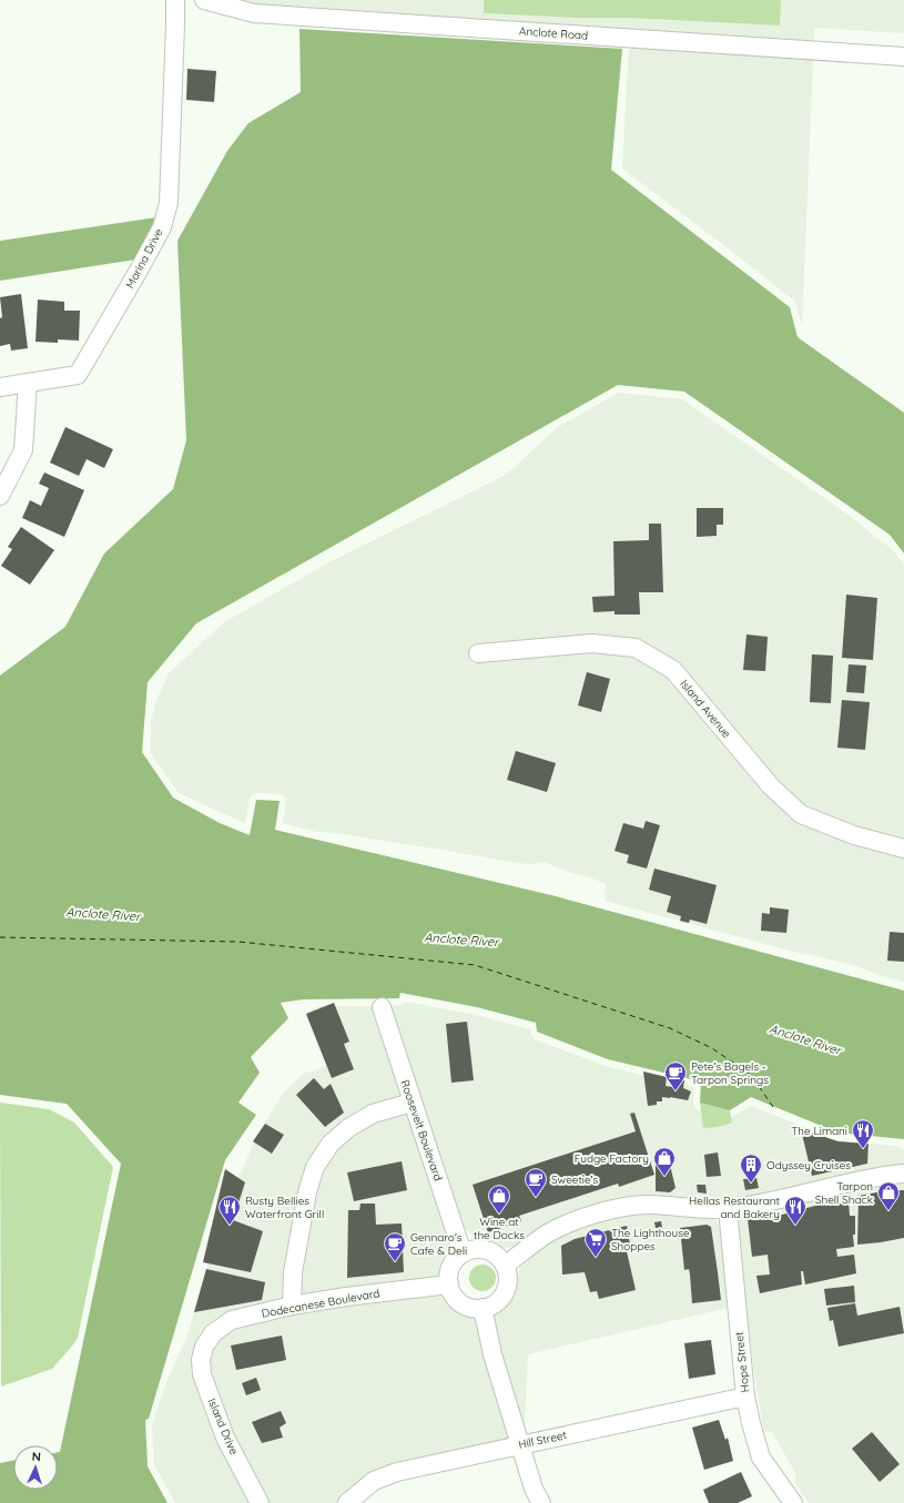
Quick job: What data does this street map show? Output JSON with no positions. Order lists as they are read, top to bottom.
{
  "streets": {
    "street": [
      "Anclote Road",
      "Marina Drive",
      "Island Avenue",
      "Roosevelt Boulevard",
      "Dodecanese Boulevard",
      "Hope Street",
      "Island Drive",
      "Hill Street"
    ]
  },
  "crossings": [
    ["Roosevelt Boulevard", "Dodecanese Boulevard"],
    ["Dodecanese Boulevard", "Island Drive"],
    ["Hope Street", "Hill Street"]
  ],
  "water": ["Anclote River"],
  "places": {
    "cafe": ["Pete's Bagels - Tarpon Springs", "Sweetie's", "Gennaro's Cafe & Deli"],
    "restaurant": ["The Limani", "Rusty Bellies Waterfront Grill", "Hellas Restaurant and Bakery"],
    "shop": ["Fudge Factory", "Tarpon Shell Shack", "Wine at the Docks"],
    "building": ["Odyssey Cruises"],
    "supermarket": ["The Lighthouse Shoppes"]
  },
  "north": "top"
}
